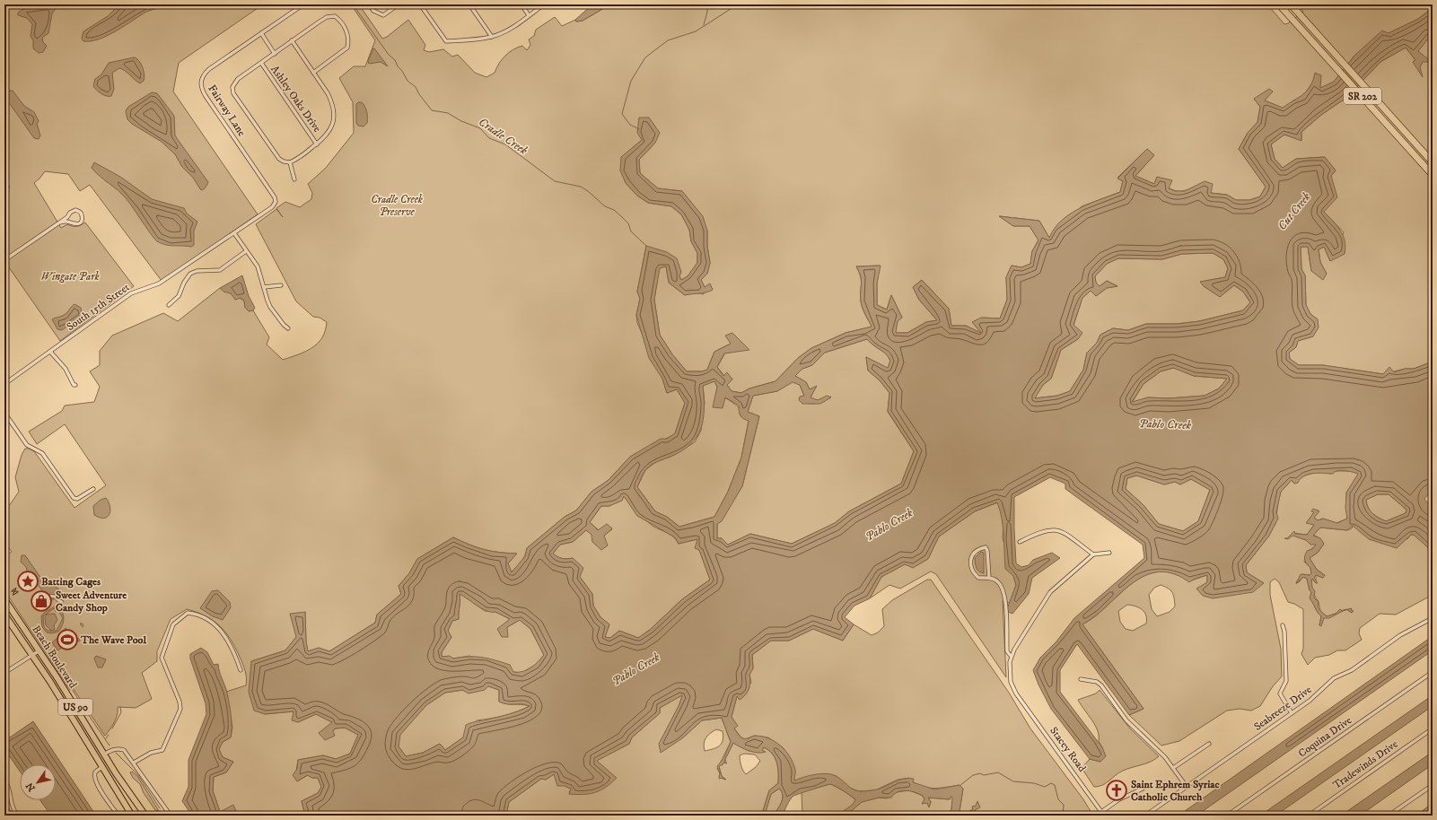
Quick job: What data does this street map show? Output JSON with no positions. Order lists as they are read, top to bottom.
{
  "streets": {
    "highway": ["SR 202", "Beach Boulevard", "US 90"],
    "street": [
      "Ashley Oaks Drive",
      "Fairway Lane",
      "South 15th Street",
      "Seabreeze Drive",
      "Coquina Drive",
      "Stacey Road",
      "Tradewinds Drive"
    ]
  },
  "crossings": [
    ["Fairway Lane", "South 15th Street"]
  ],
  "water": ["Cradle Creek", "Cut Creek", "Pablo Creek"],
  "parks": ["Cradle Creek Preserve", "Wingate Park"],
  "places": {
    "place": ["Batting Cages"],
    "shop": ["Sweet Adventure Candy Shop"],
    "sports": ["The Wave Pool"],
    "church": ["Saint Ephrem Syriac Catholic Church"]
  },
  "north": "bottom left"
}
